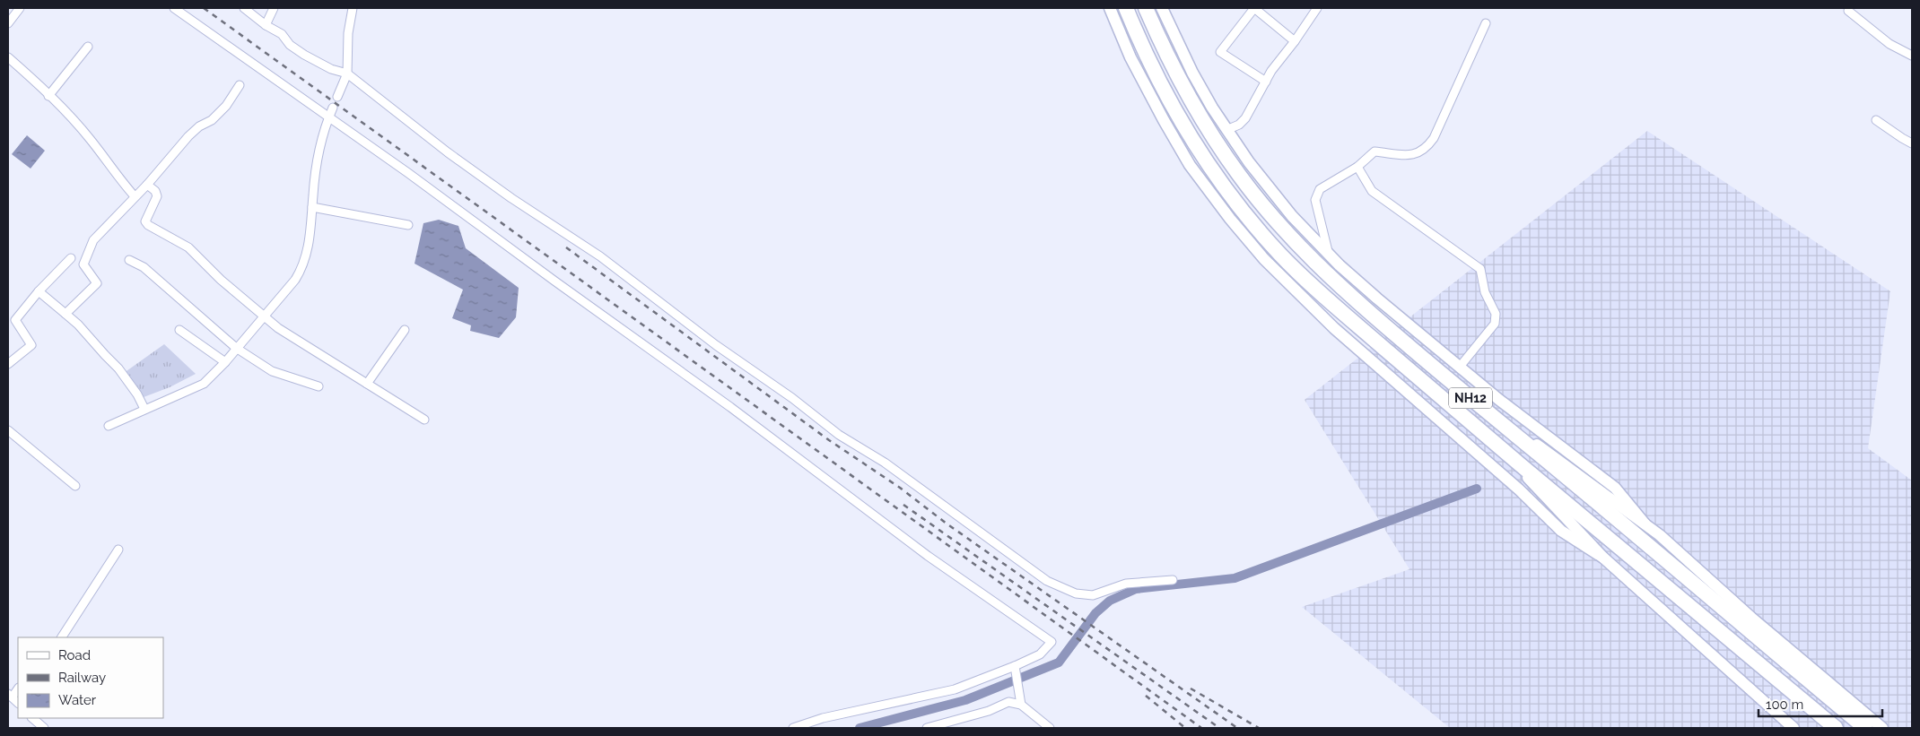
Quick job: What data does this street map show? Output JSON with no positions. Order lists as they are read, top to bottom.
{
  "streets": {
    "highway": ["NH12"]
  },
  "legend": ["Road", "Railway", "Water"],
  "scale_bar": "100 m"
}
